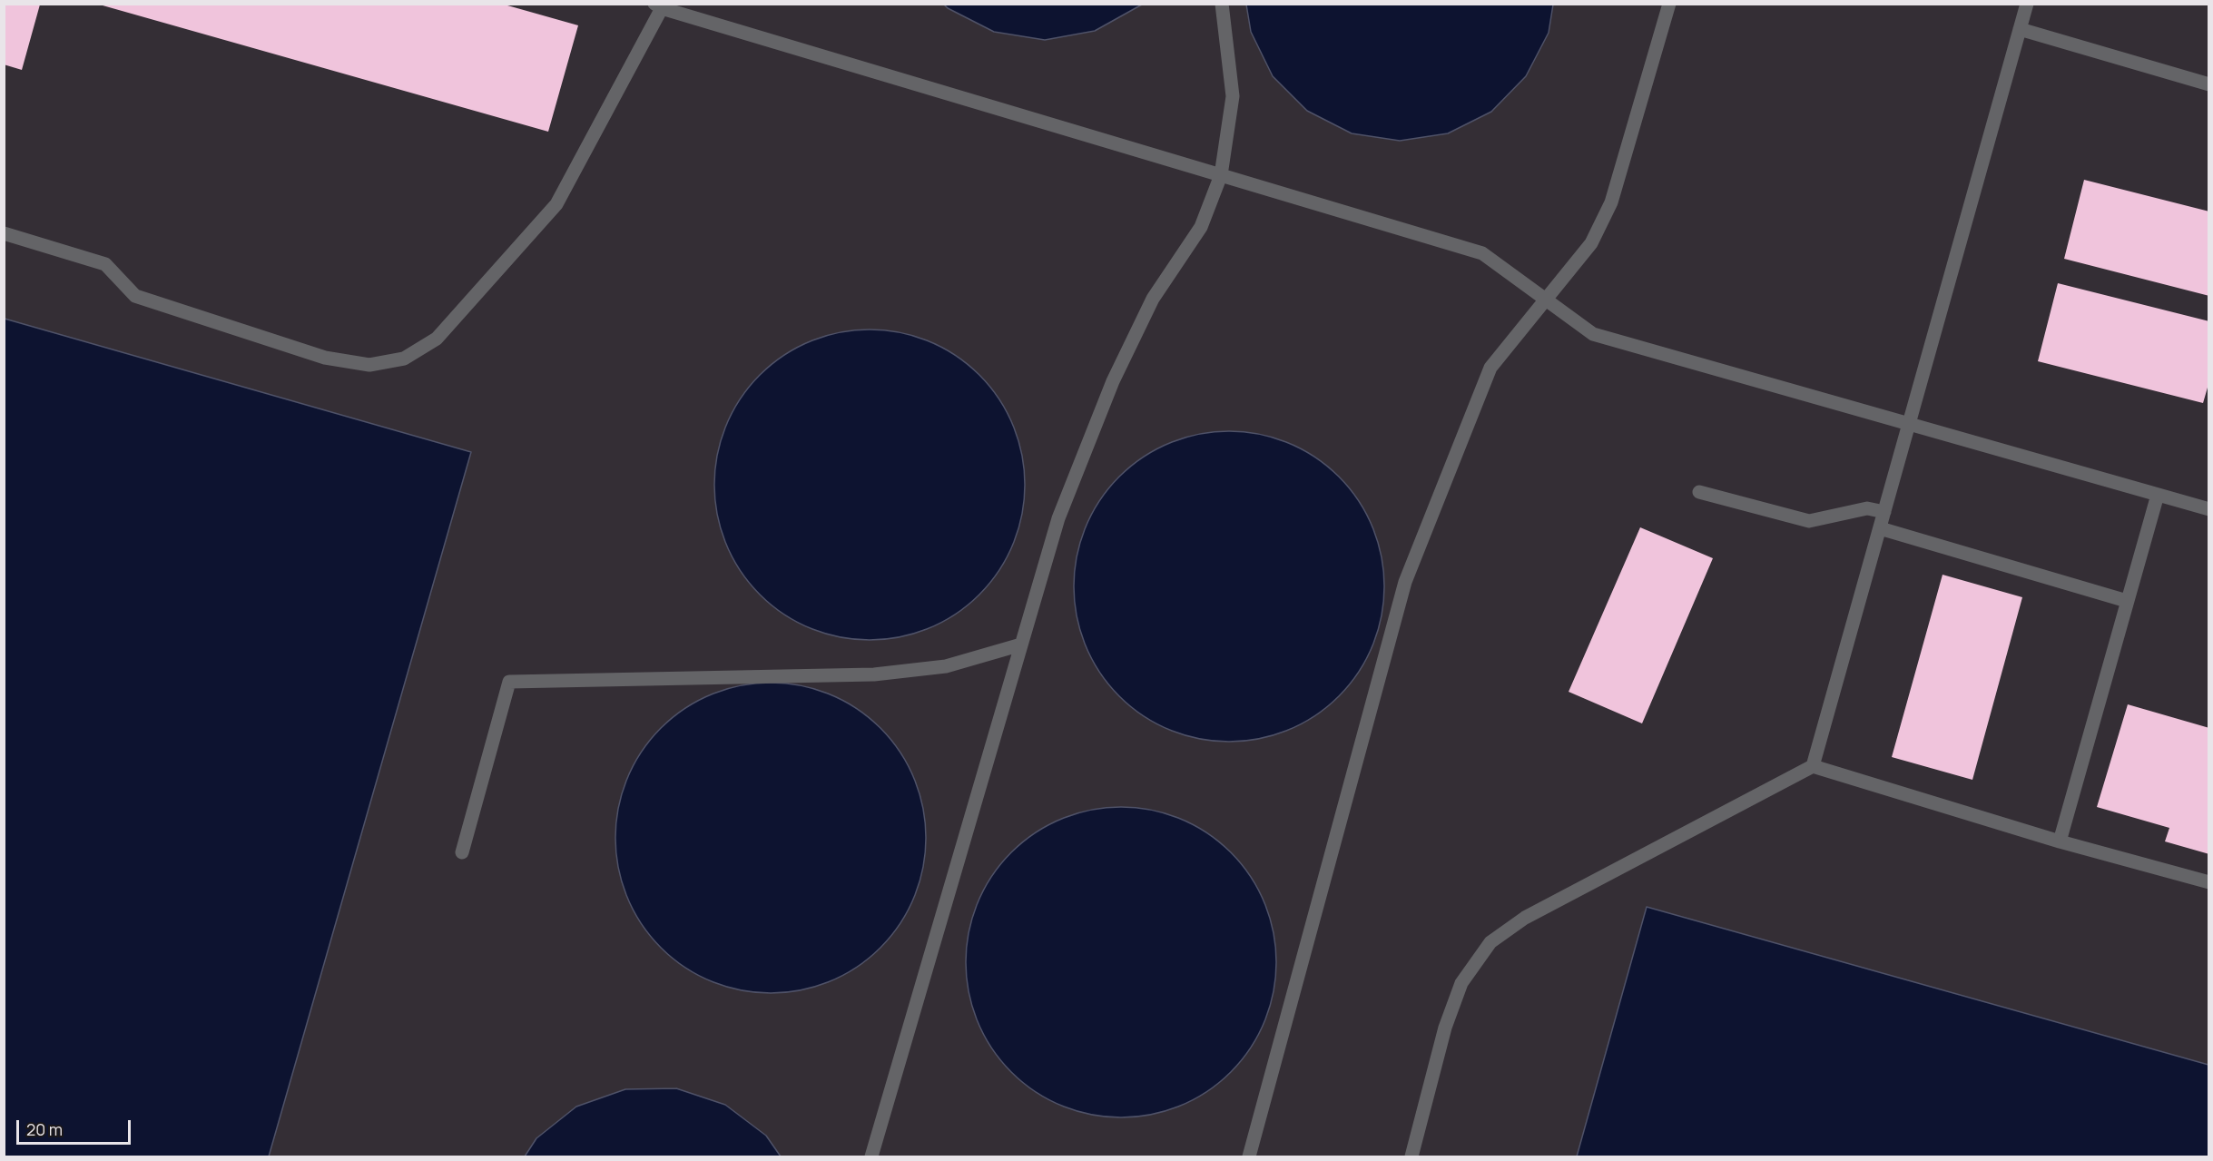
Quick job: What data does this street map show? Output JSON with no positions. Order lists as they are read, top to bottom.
{
  "scale_bar": "20 m"
}
